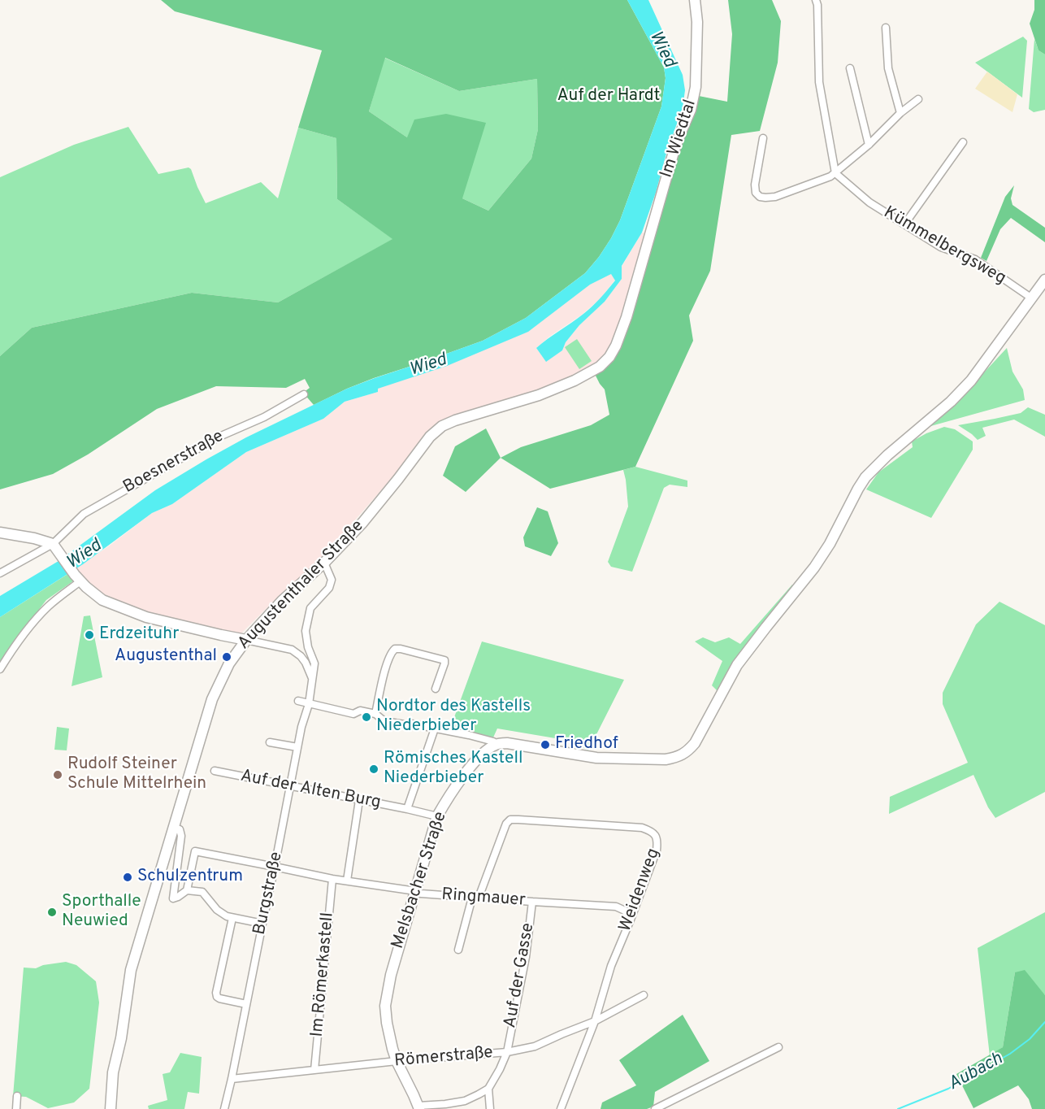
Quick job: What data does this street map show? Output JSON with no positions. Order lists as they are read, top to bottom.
{
  "streets": {
    "street": [
      "Im Wiedtal",
      "Kümmelbergsweg",
      "Boesnerstraße",
      "Augustenthaler Straße",
      "Auf der Alten Burg",
      "Melsbacher Straße",
      "Weidenweg",
      "Burgstraße",
      "Ringmauer",
      "Im Römerkastell",
      "Auf der Gasse",
      "Römerstraße"
    ]
  },
  "crossings": [
    ["Im Wiedtal", "Augustenthaler Straße"],
    ["Augustenthaler Straße", "Burgstraße"],
    ["Auf der Alten Burg", "Melsbacher Straße"],
    ["Auf der Alten Burg", "Burgstraße"],
    ["Melsbacher Straße", "Ringmauer"],
    ["Melsbacher Straße", "Römerstraße"],
    ["Weidenweg", "Ringmauer"],
    ["Weidenweg", "Römerstraße"],
    ["Burgstraße", "Ringmauer"],
    ["Burgstraße", "Römerstraße"],
    ["Ringmauer", "Im Römerkastell"],
    ["Ringmauer", "Auf der Gasse"],
    ["Im Römerkastell", "Römerstraße"],
    ["Auf der Gasse", "Römerstraße"]
  ],
  "water": ["Wied", "Aubach"],
  "parks": ["Auf der Hardt"],
  "places": [
    "Erdzeituhr",
    "Augustenthal",
    "Nordtor des Kastells Niederbieber",
    "Friedhof",
    "Römisches Kastell Niederbieber",
    "Rudolf Steiner Schule Mittelrhein",
    "Schulzentrum",
    "Sporthalle Neuwied"
  ]
}
